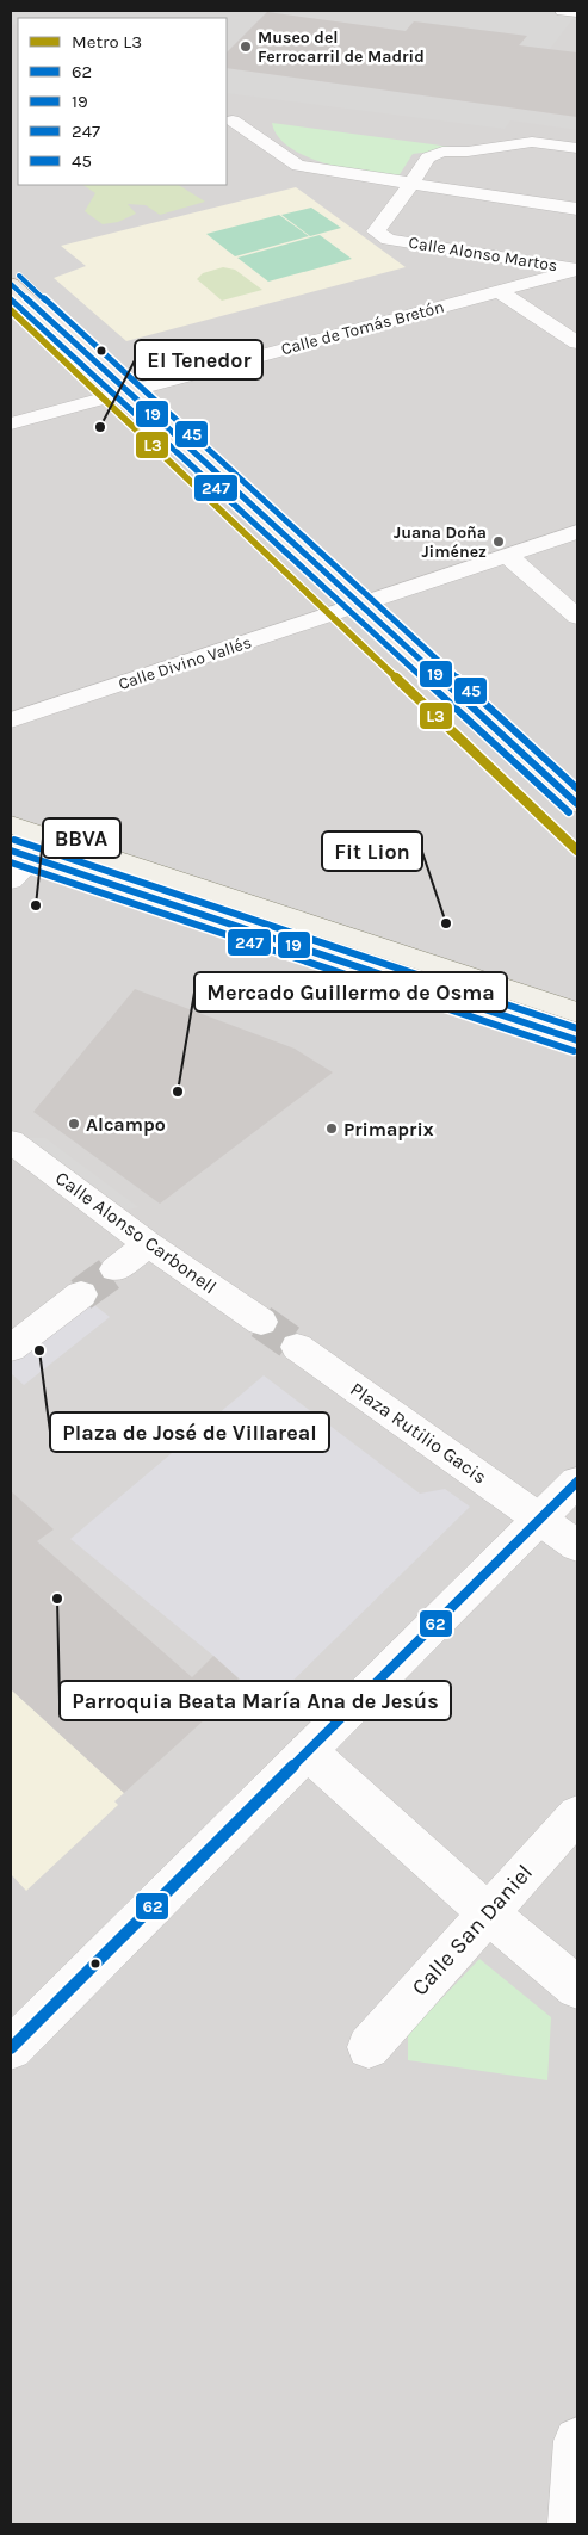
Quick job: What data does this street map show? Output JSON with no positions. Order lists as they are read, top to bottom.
{
  "streets": {
    "street": [
      "Calle Alonso Martos",
      "Calle de Tomás Bretón",
      "Calle Divino Vallés",
      "Calle Alonso Carbonell",
      "Plaza Rutilio Gacis",
      "Calle San Daniel"
    ]
  },
  "crossings": [
    ["Calle Alonso Martos", "Calle de Tomás Bretón"]
  ],
  "places": [
    "Museo del Ferrocarril de Madrid",
    "El Tenedor",
    "Juana Doña Jiménez",
    "BBVA",
    "Fit Lion",
    "Mercado Guillermo de Osma",
    "Alcampo",
    "Primaprix",
    "Plaza de José de Villareal",
    "Parroquia Beata María Ana de Jesús"
  ],
  "lines": [
    "transit line 45",
    "transit line 19",
    "transit line 247",
    "metro line L3",
    "transit line 62"
  ],
  "legend": [
    "Metro L3",
    "62",
    "19",
    "247",
    "45"
  ]
}
